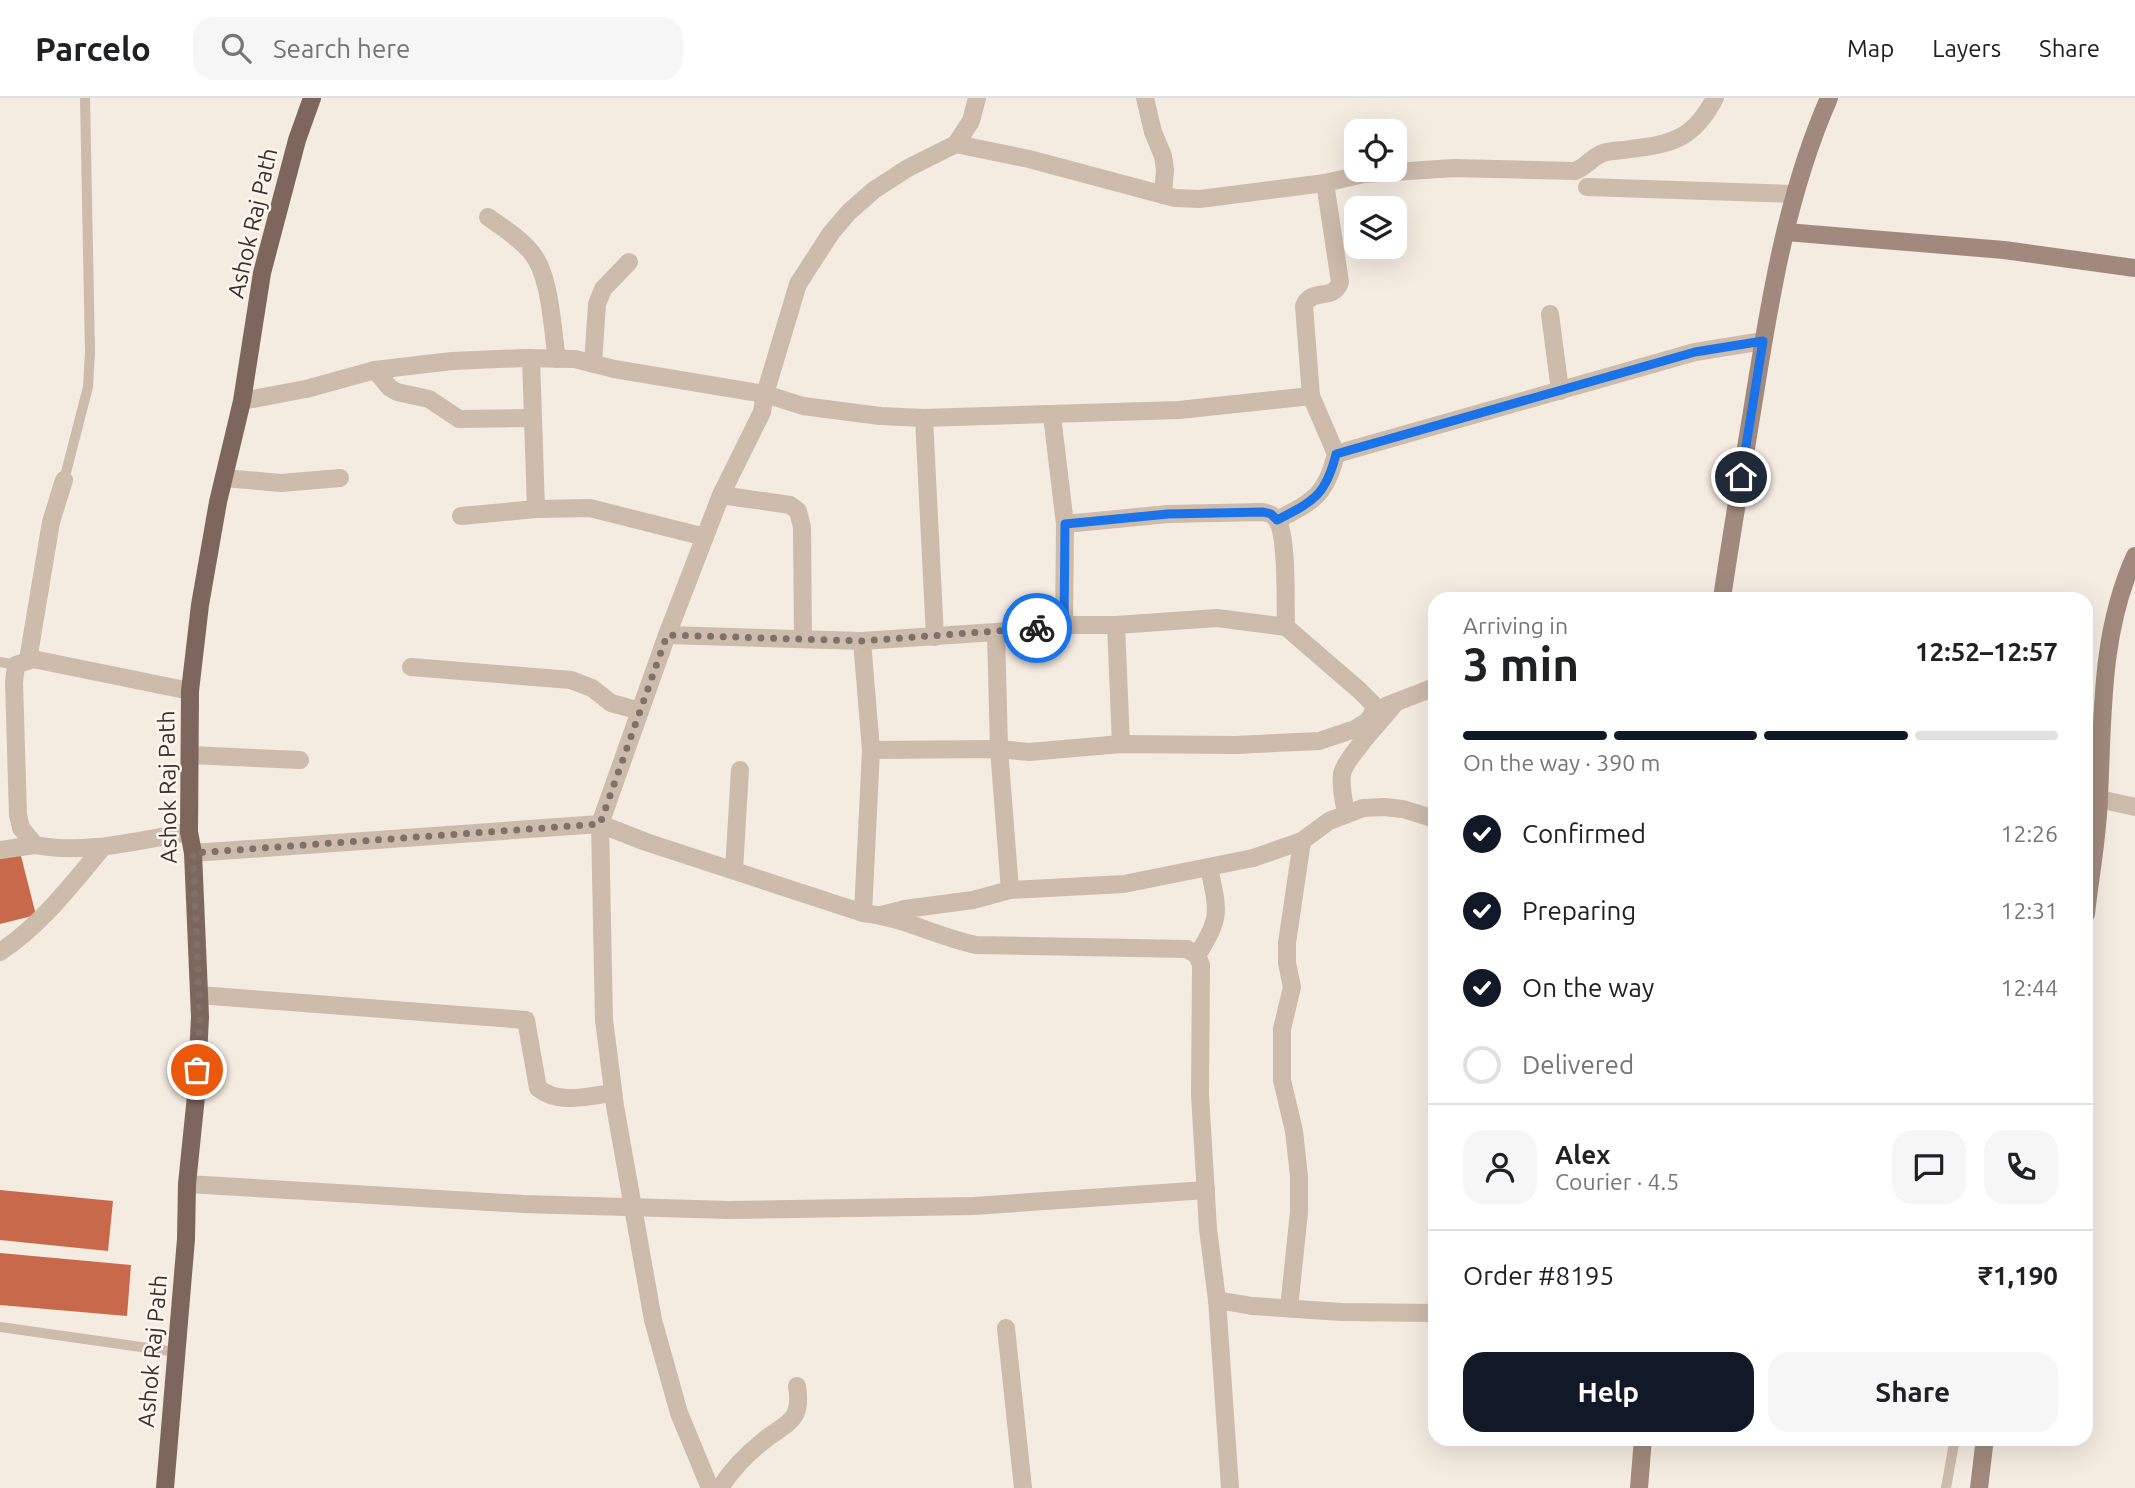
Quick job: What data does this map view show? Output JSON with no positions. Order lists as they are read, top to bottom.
{
  "streets": {
    "main road": ["Ashok Raj Path"]
  },
  "page": {
    "header": "Parcelo",
    "search": "Search here",
    "nav": ["Map", "Layers", "Share"],
    "heading": ["3 min", "Arriving in", "12:52–12:57"],
    "panel": [
      "Alex",
      "Courier · 4.5",
      "Order #8195",
      "₹1,190"
    ],
    "bar": "On the way · 390 m",
    "list": [
      ["Confirmed", "12:26"],
      ["Preparing", "12:31"],
      ["On the way", "12:44"],
      "Delivered"
    ],
    "buttons": ["Help", "Share"]
  }
}
